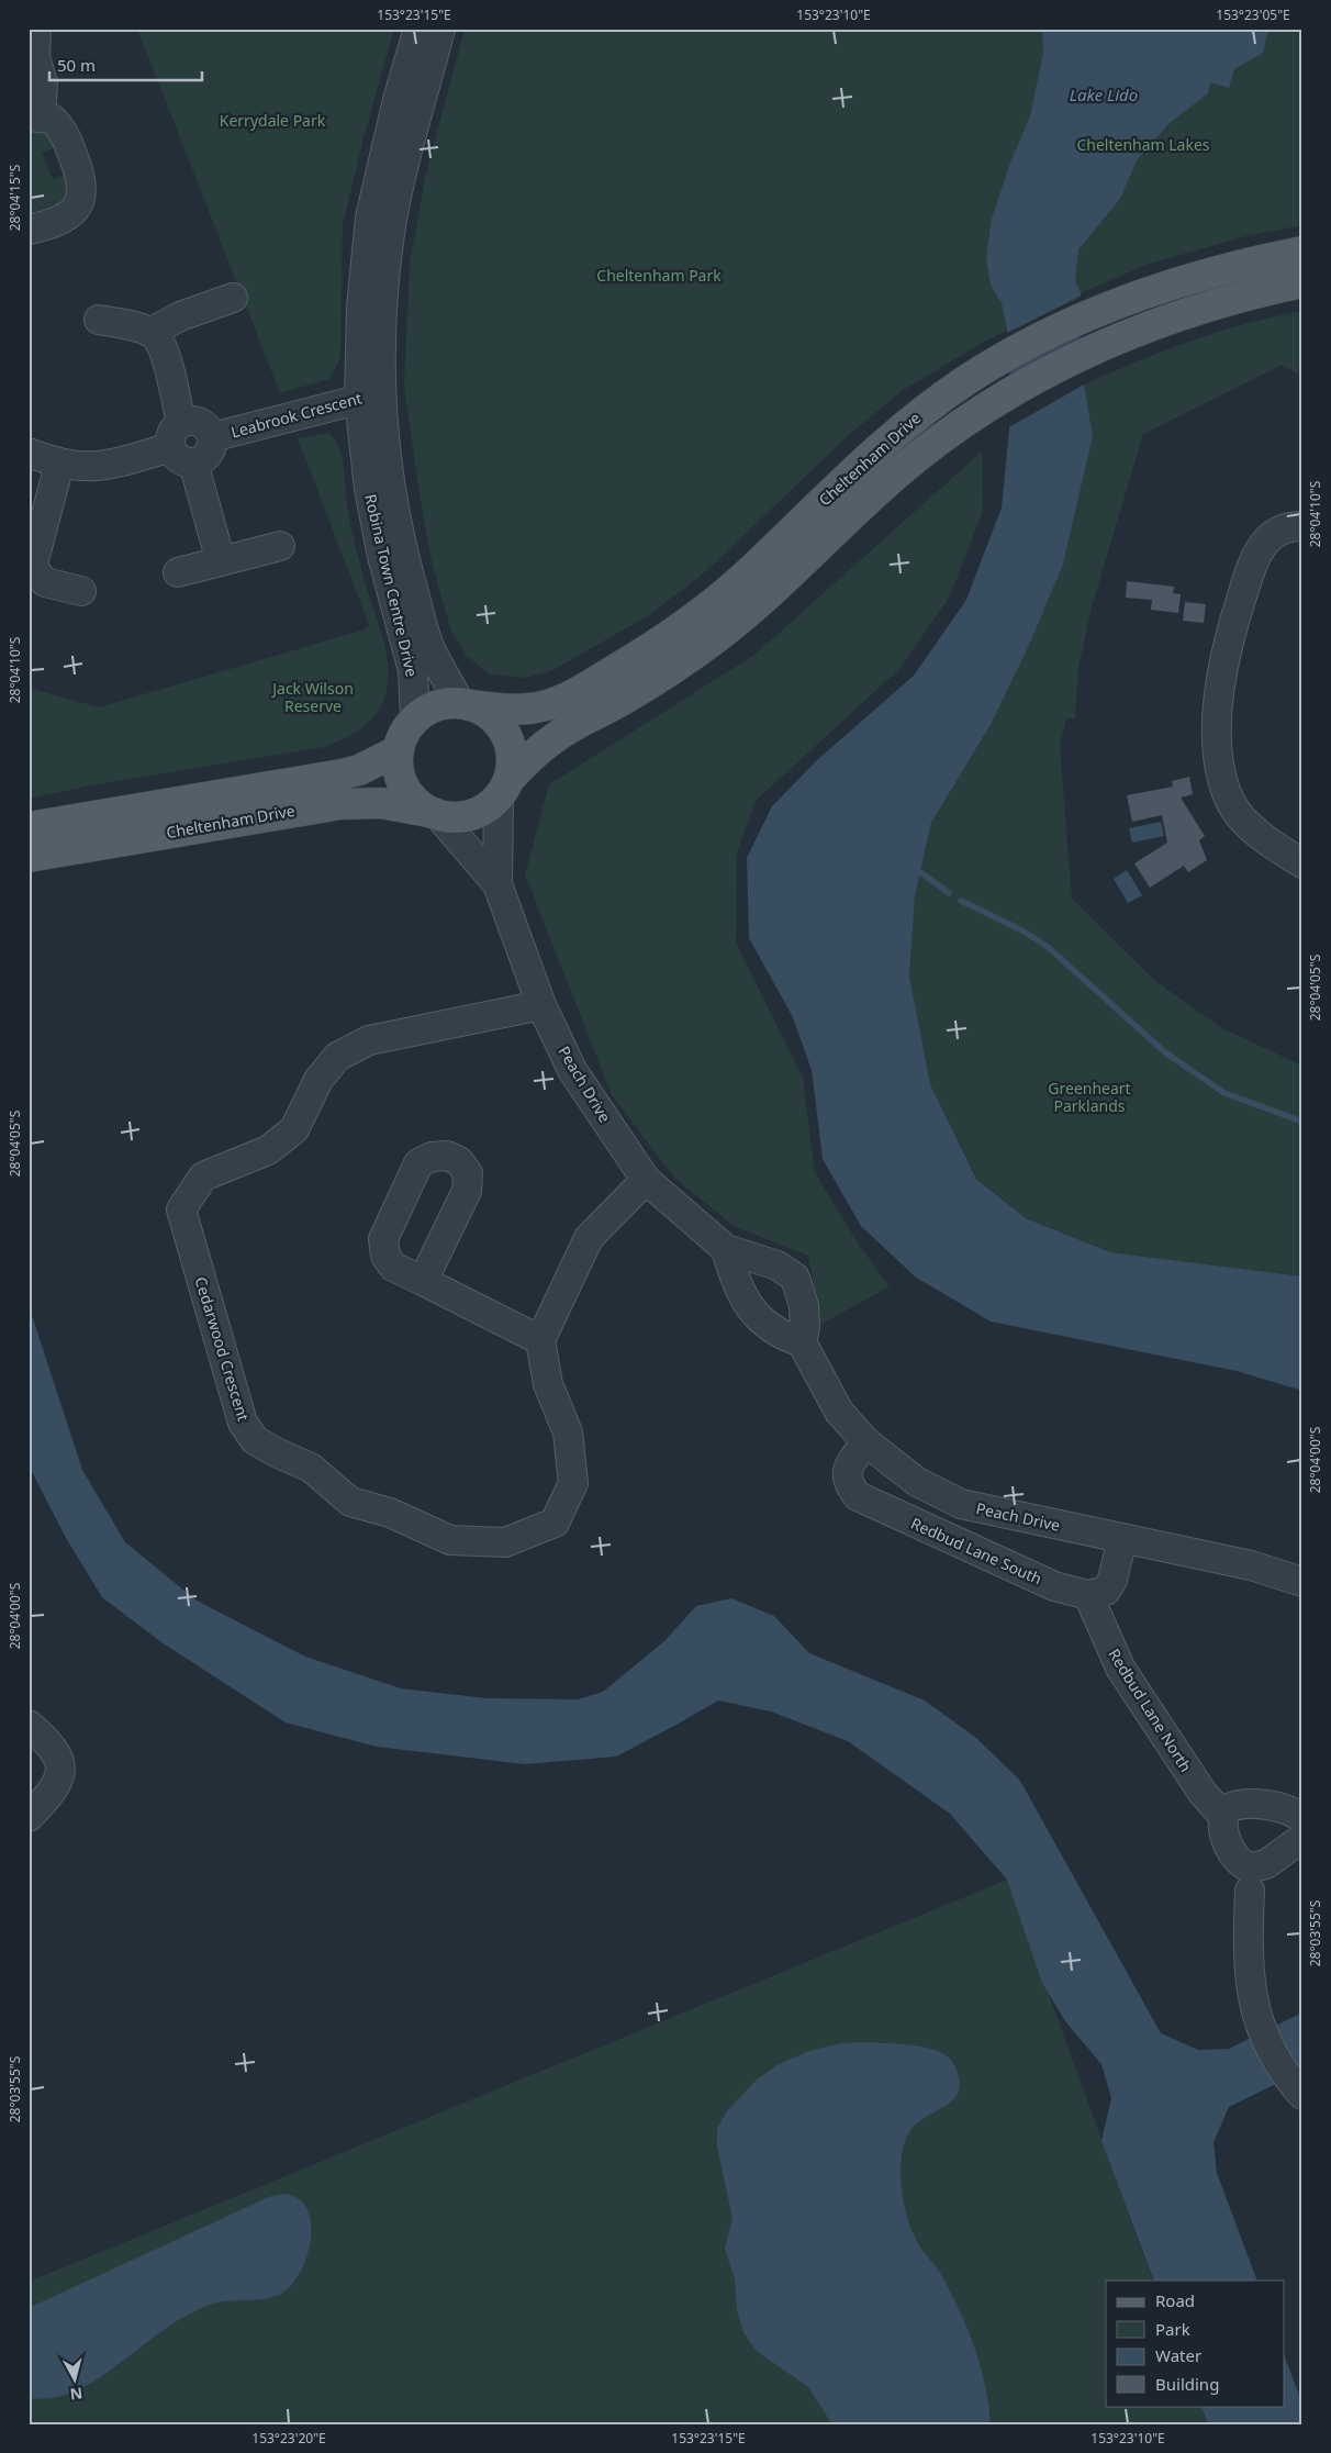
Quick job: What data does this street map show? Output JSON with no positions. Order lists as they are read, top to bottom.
{
  "streets": {
    "main road": ["Cheltenham Drive"],
    "street": [
      "Leabrook Crescent",
      "Robina Town Centre Drive",
      "Peach Drive",
      "Cedarwood Crescent",
      "Redbud Lane South",
      "Redbud Lane North"
    ]
  },
  "crossings": [
    ["Leabrook Crescent", "Robina Town Centre Drive"],
    ["Cheltenham Drive", "Robina Town Centre Drive"],
    ["Cheltenham Drive", "Peach Drive"],
    ["Robina Town Centre Drive", "Peach Drive"],
    ["Peach Drive", "Cedarwood Crescent"],
    ["Peach Drive", "Redbud Lane South"],
    ["Redbud Lane South", "Redbud Lane North"]
  ],
  "water": ["Lake Lido"],
  "parks": [
    "Kerrydale Park",
    "Cheltenham Lakes",
    "Cheltenham Park",
    "Jack Wilson Reserve",
    "Greenheart Parklands"
  ],
  "legend": [
    "Road",
    "Park",
    "Water",
    "Building"
  ],
  "scale_bar": "50 m",
  "north": "bottom",
  "coordinates": [
    "153°23'15\"E",
    "153°23'10\"E",
    "153°23'05\"E",
    "28°04'15\"S",
    "28°04'10\"S",
    "28°04'05\"S",
    "28°04'00\"S",
    "28°03'55\"S",
    "153°23'20\"E"
  ]
}
